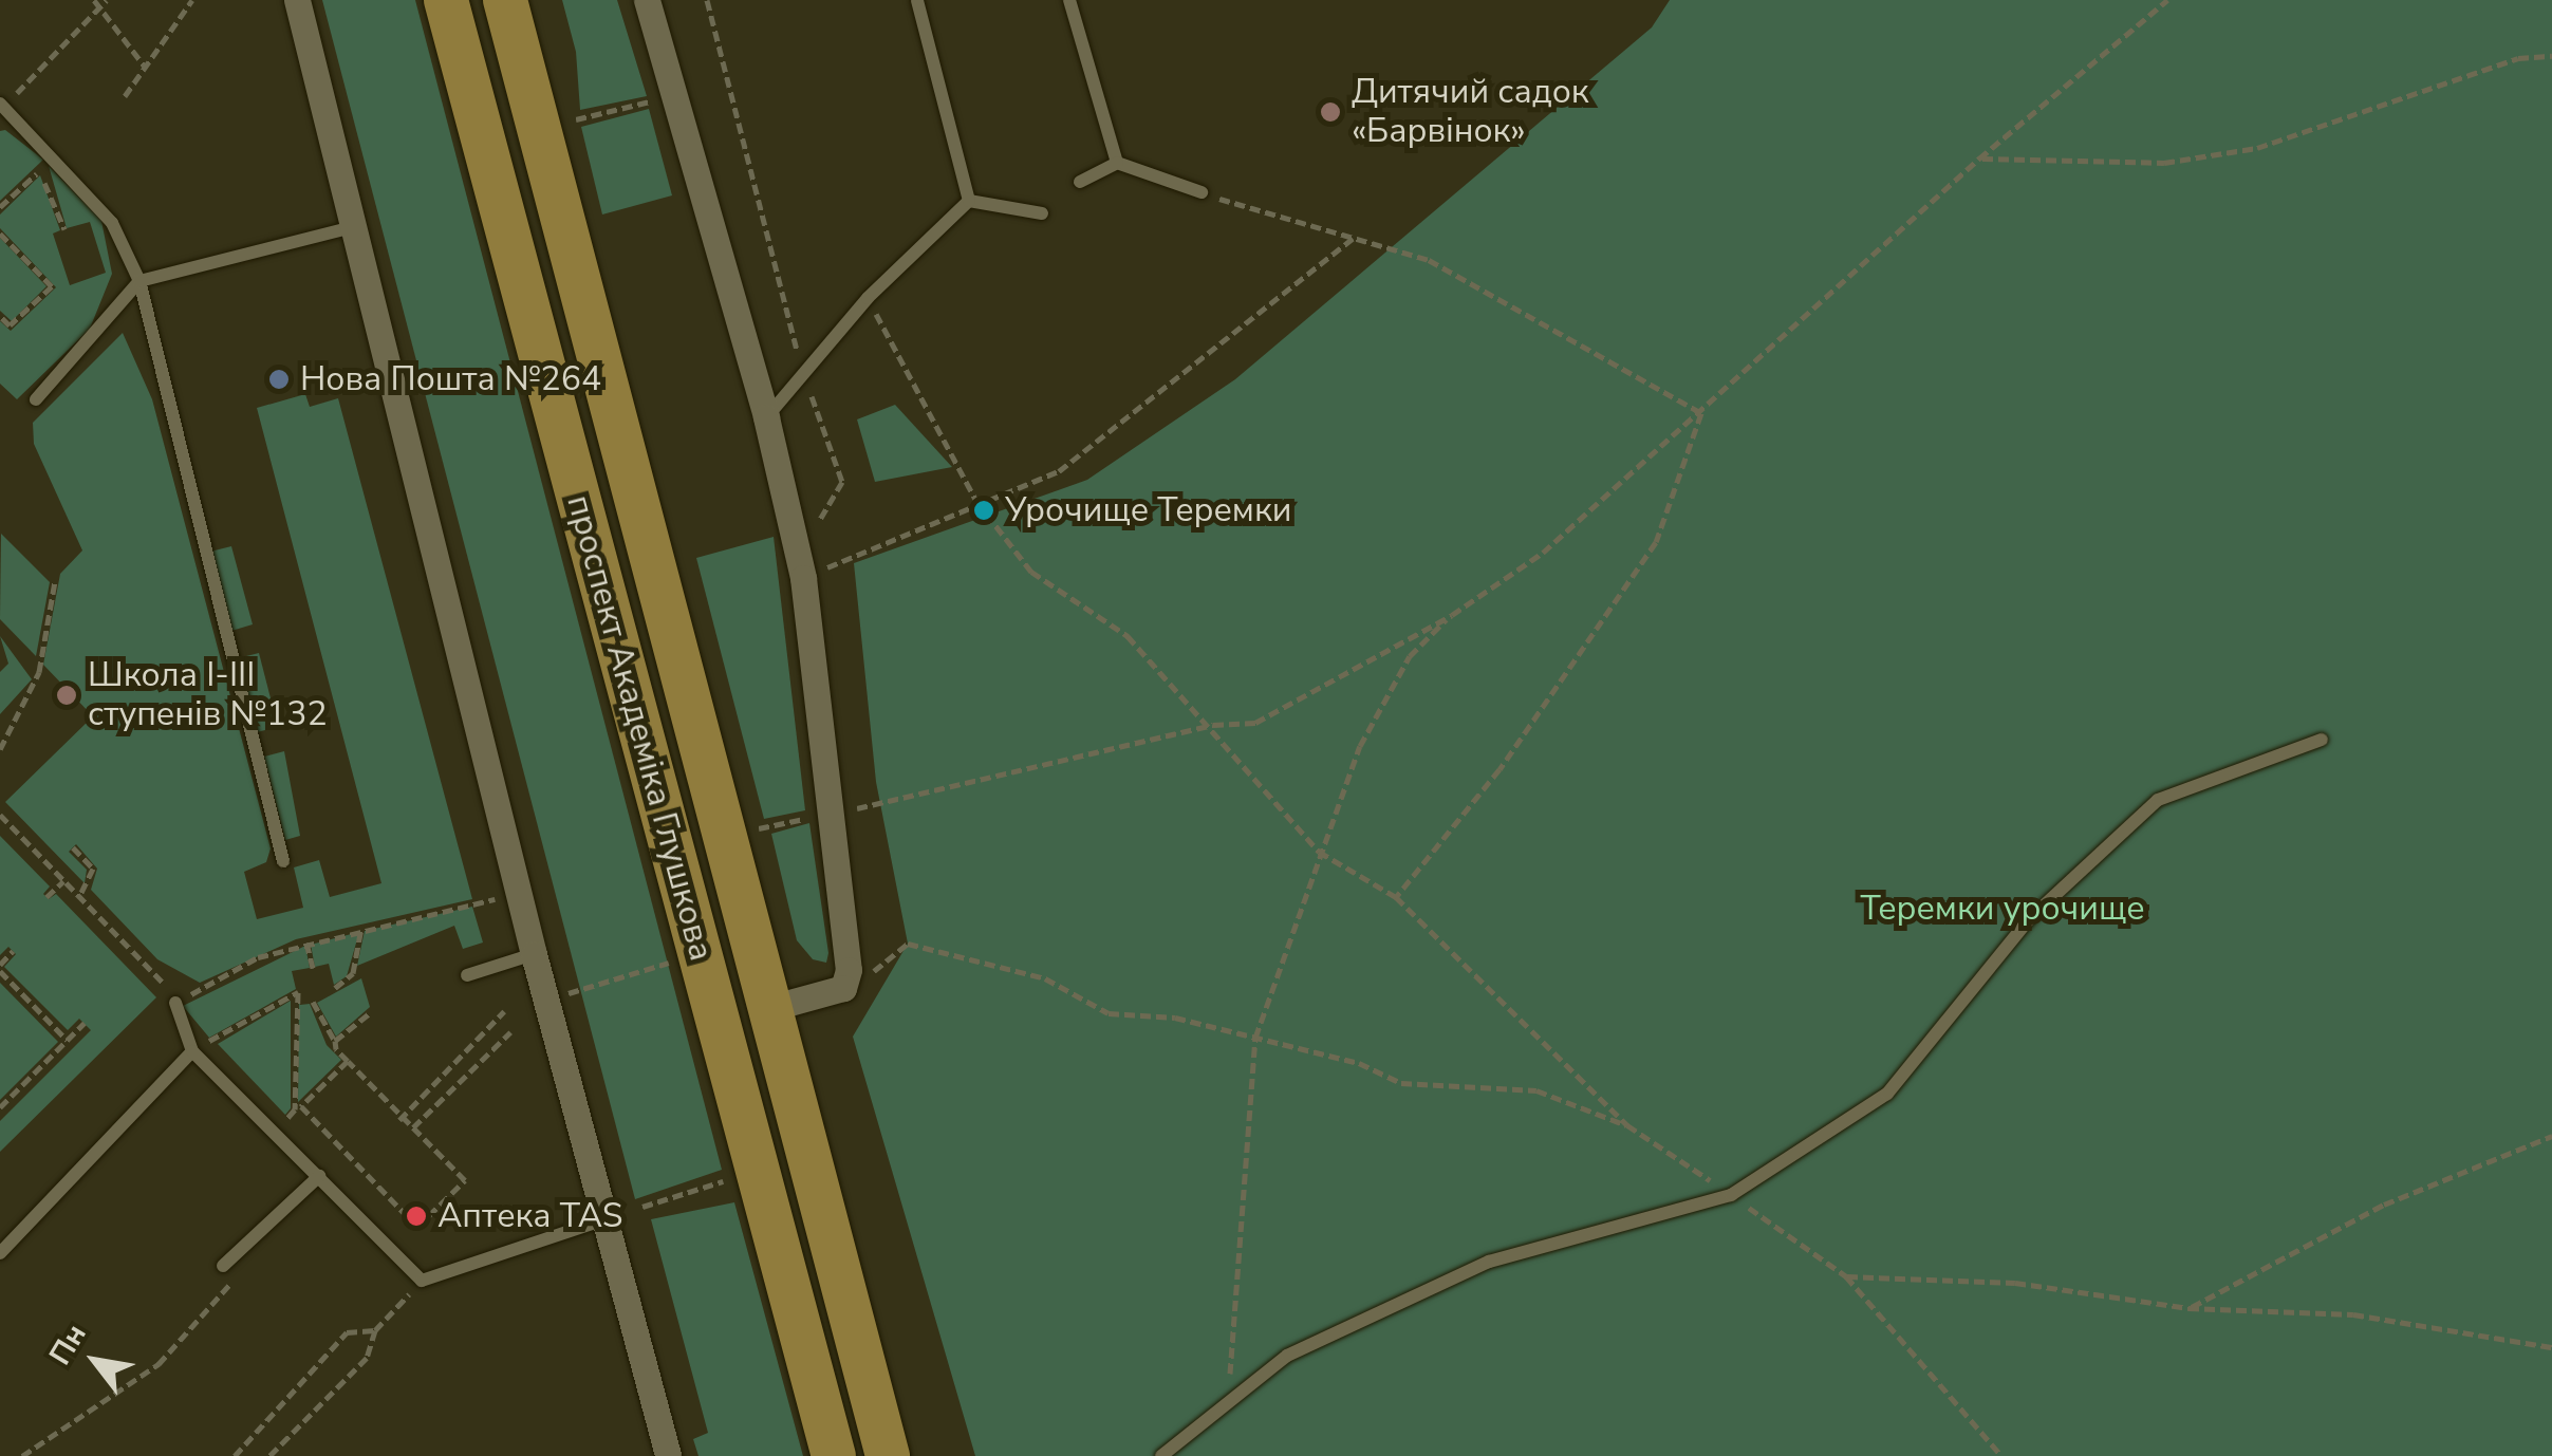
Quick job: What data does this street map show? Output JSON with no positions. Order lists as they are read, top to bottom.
{
  "streets": {
    "highway": ["проспект Академіка Глушкова"]
  },
  "parks": ["Теремки урочище"],
  "places": [
    "Дитячий садок «Барвінок»",
    "Нова Пошта №264",
    "Урочище Теремки",
    "Школа І-ІІІ ступенів №132",
    "Аптека TAS"
  ],
  "north": "top left"
}
